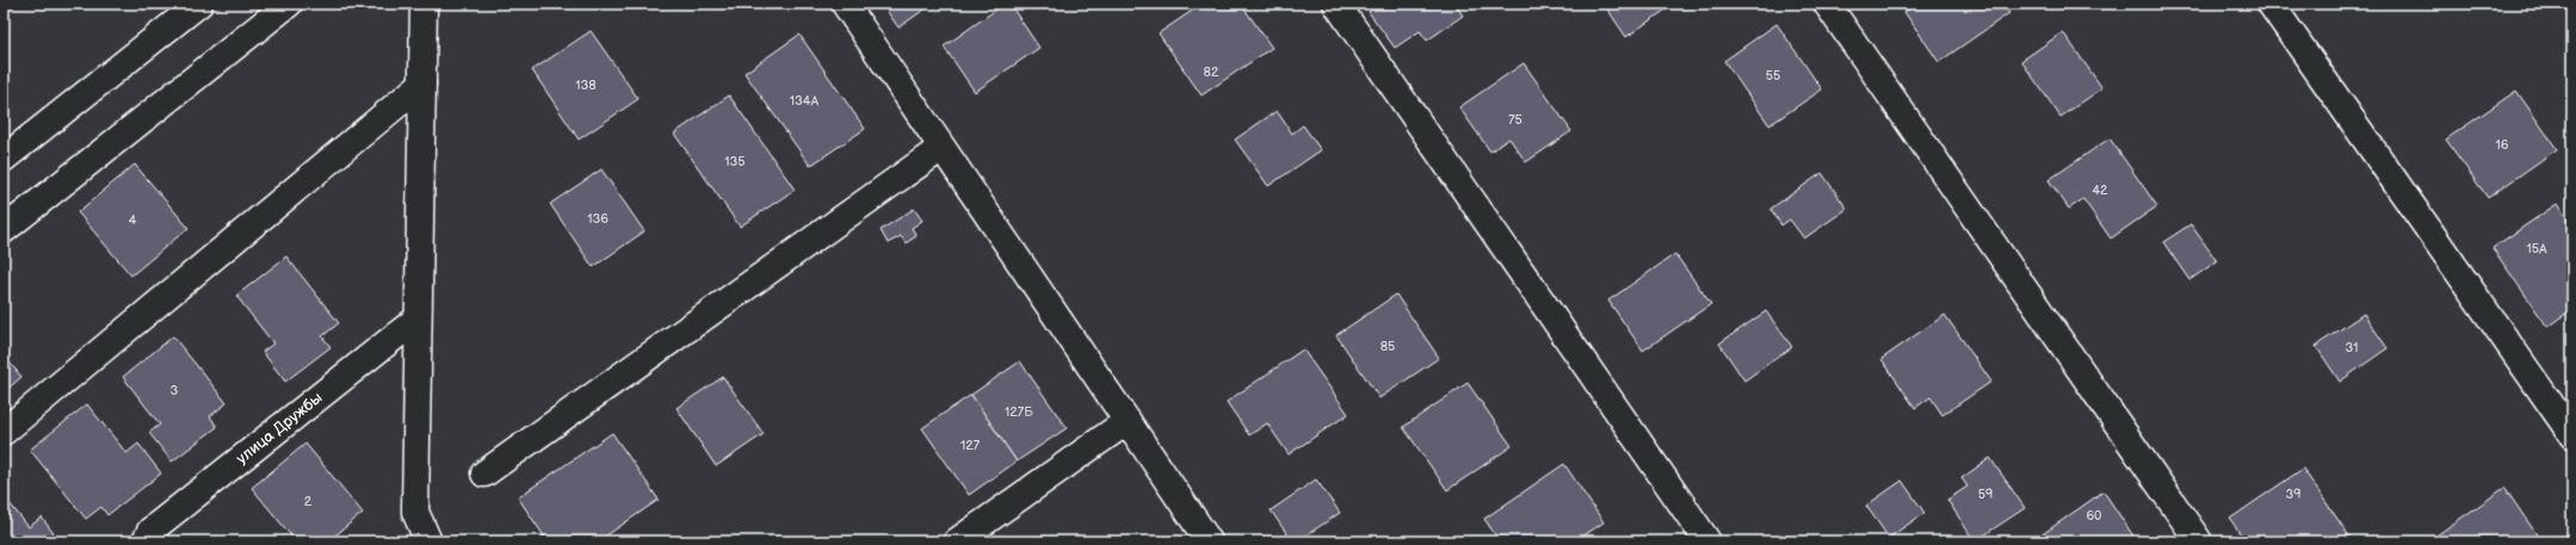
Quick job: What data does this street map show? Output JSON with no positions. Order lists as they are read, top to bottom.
{
  "streets": {
    "street": ["улица Дружбы"]
  },
  "house_numbers": [
    "82",
    "55",
    "138",
    "134А",
    "75",
    "16",
    "135",
    "42",
    "136",
    "4",
    "15А",
    "85",
    "31",
    "3",
    "127Б",
    "127",
    "59",
    "39",
    "2",
    "60"
  ]
}
